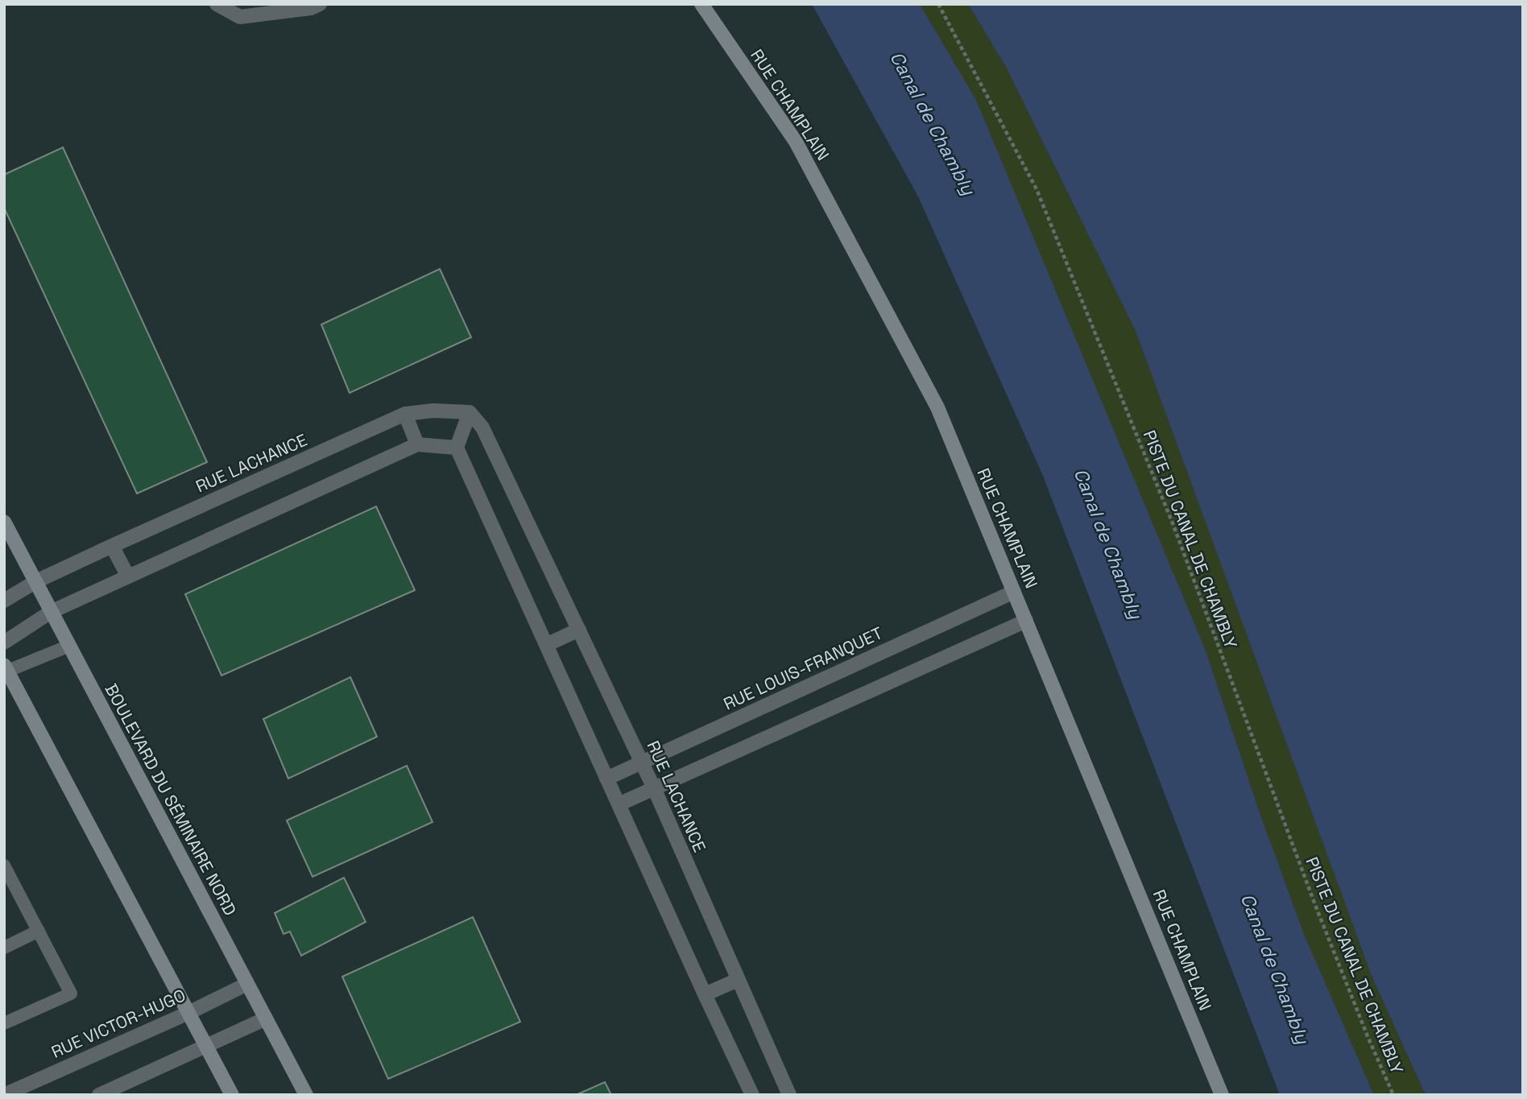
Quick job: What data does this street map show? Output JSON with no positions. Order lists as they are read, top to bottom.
{
  "streets": {
    "street": [
      "RUE CHAMPLAIN",
      "RUE LACHANCE",
      "RUE LOUIS-FRANQUET",
      "BOULEVARD DU SÉMINAIRE NORD",
      "RUE VICTOR-HUGO"
    ],
    "path": ["PISTE DU CANAL DE CHAMBLY"]
  },
  "crossings": [
    ["RUE CHAMPLAIN", "RUE LOUIS-FRANQUET"],
    ["RUE LACHANCE", "RUE LOUIS-FRANQUET"],
    ["RUE LACHANCE", "BOULEVARD DU SÉMINAIRE NORD"],
    ["BOULEVARD DU SÉMINAIRE NORD", "RUE VICTOR-HUGO"]
  ],
  "water": ["Canal de Chambly"]
}
